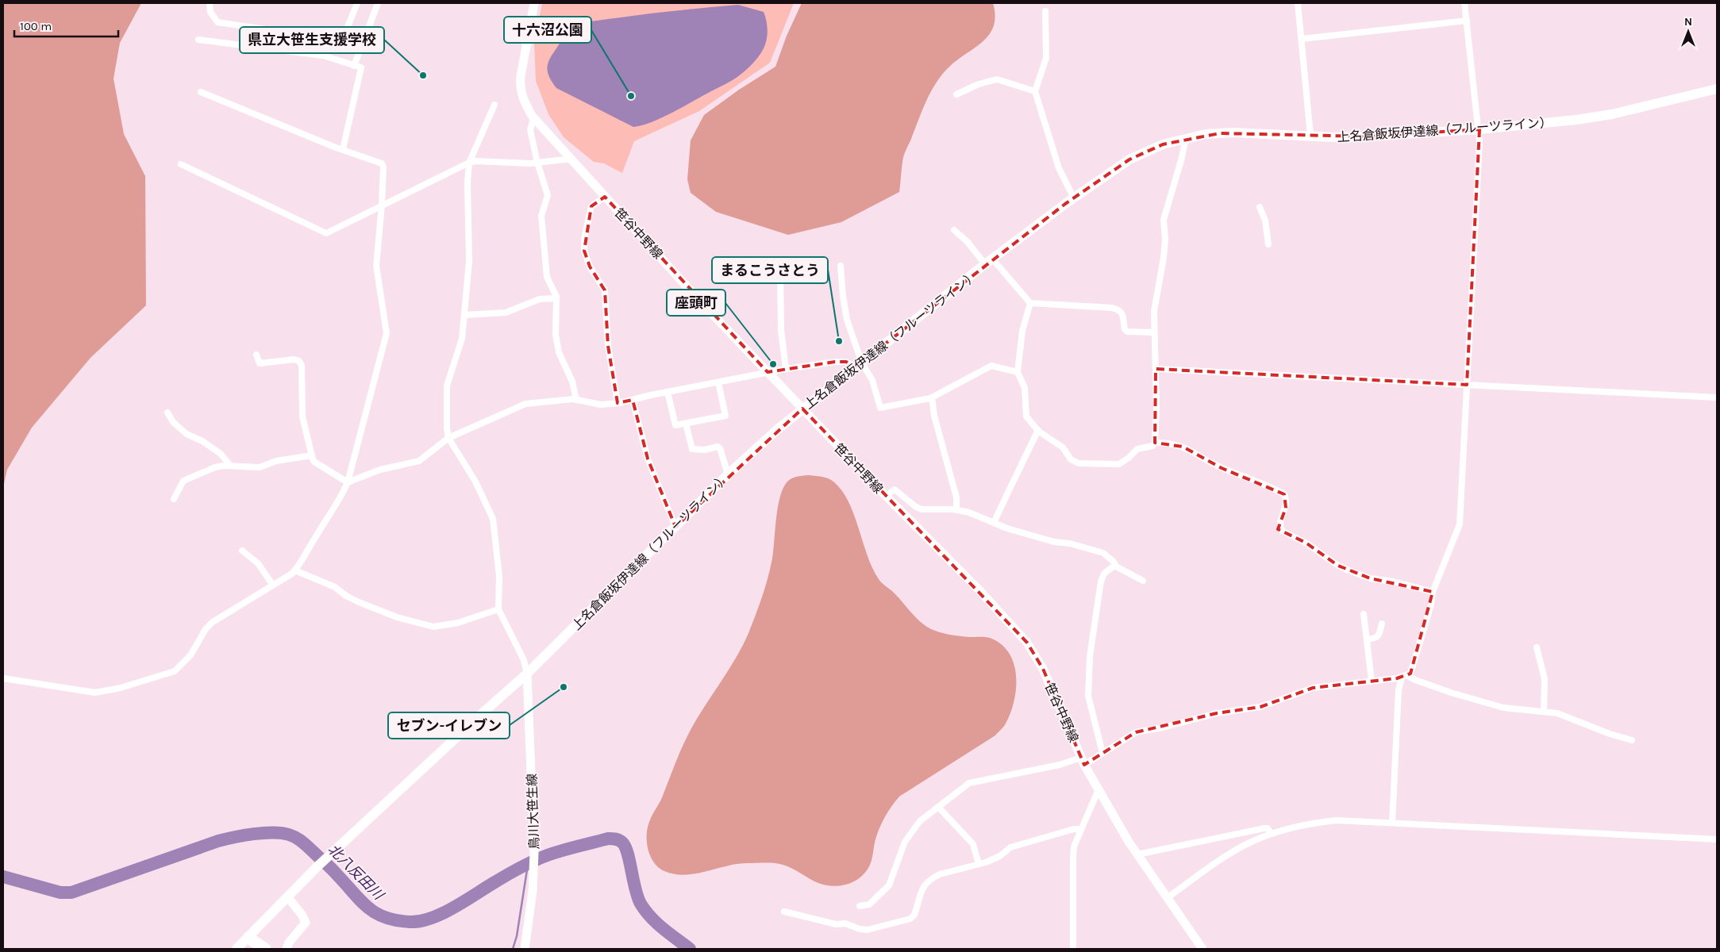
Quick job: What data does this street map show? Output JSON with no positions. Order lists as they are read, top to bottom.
{
  "streets": {
    "main road": ["上名倉飯坂伊達線（フルーツライン）"],
    "street": ["笹谷中野線", "鳥川大笹生線"]
  },
  "crossings": [
    ["上名倉飯坂伊達線（フルーツライン）", "笹谷中野線"],
    ["上名倉飯坂伊達線（フルーツライン）", "鳥川大笹生線"]
  ],
  "water": ["北八反田川"],
  "places": [
    "県立大笹生支援学校",
    "十六沼公園",
    "まるこうさとう",
    "座頭町",
    "セブン-イレブン"
  ],
  "scale_bar": "100 m",
  "north": "top"
}
